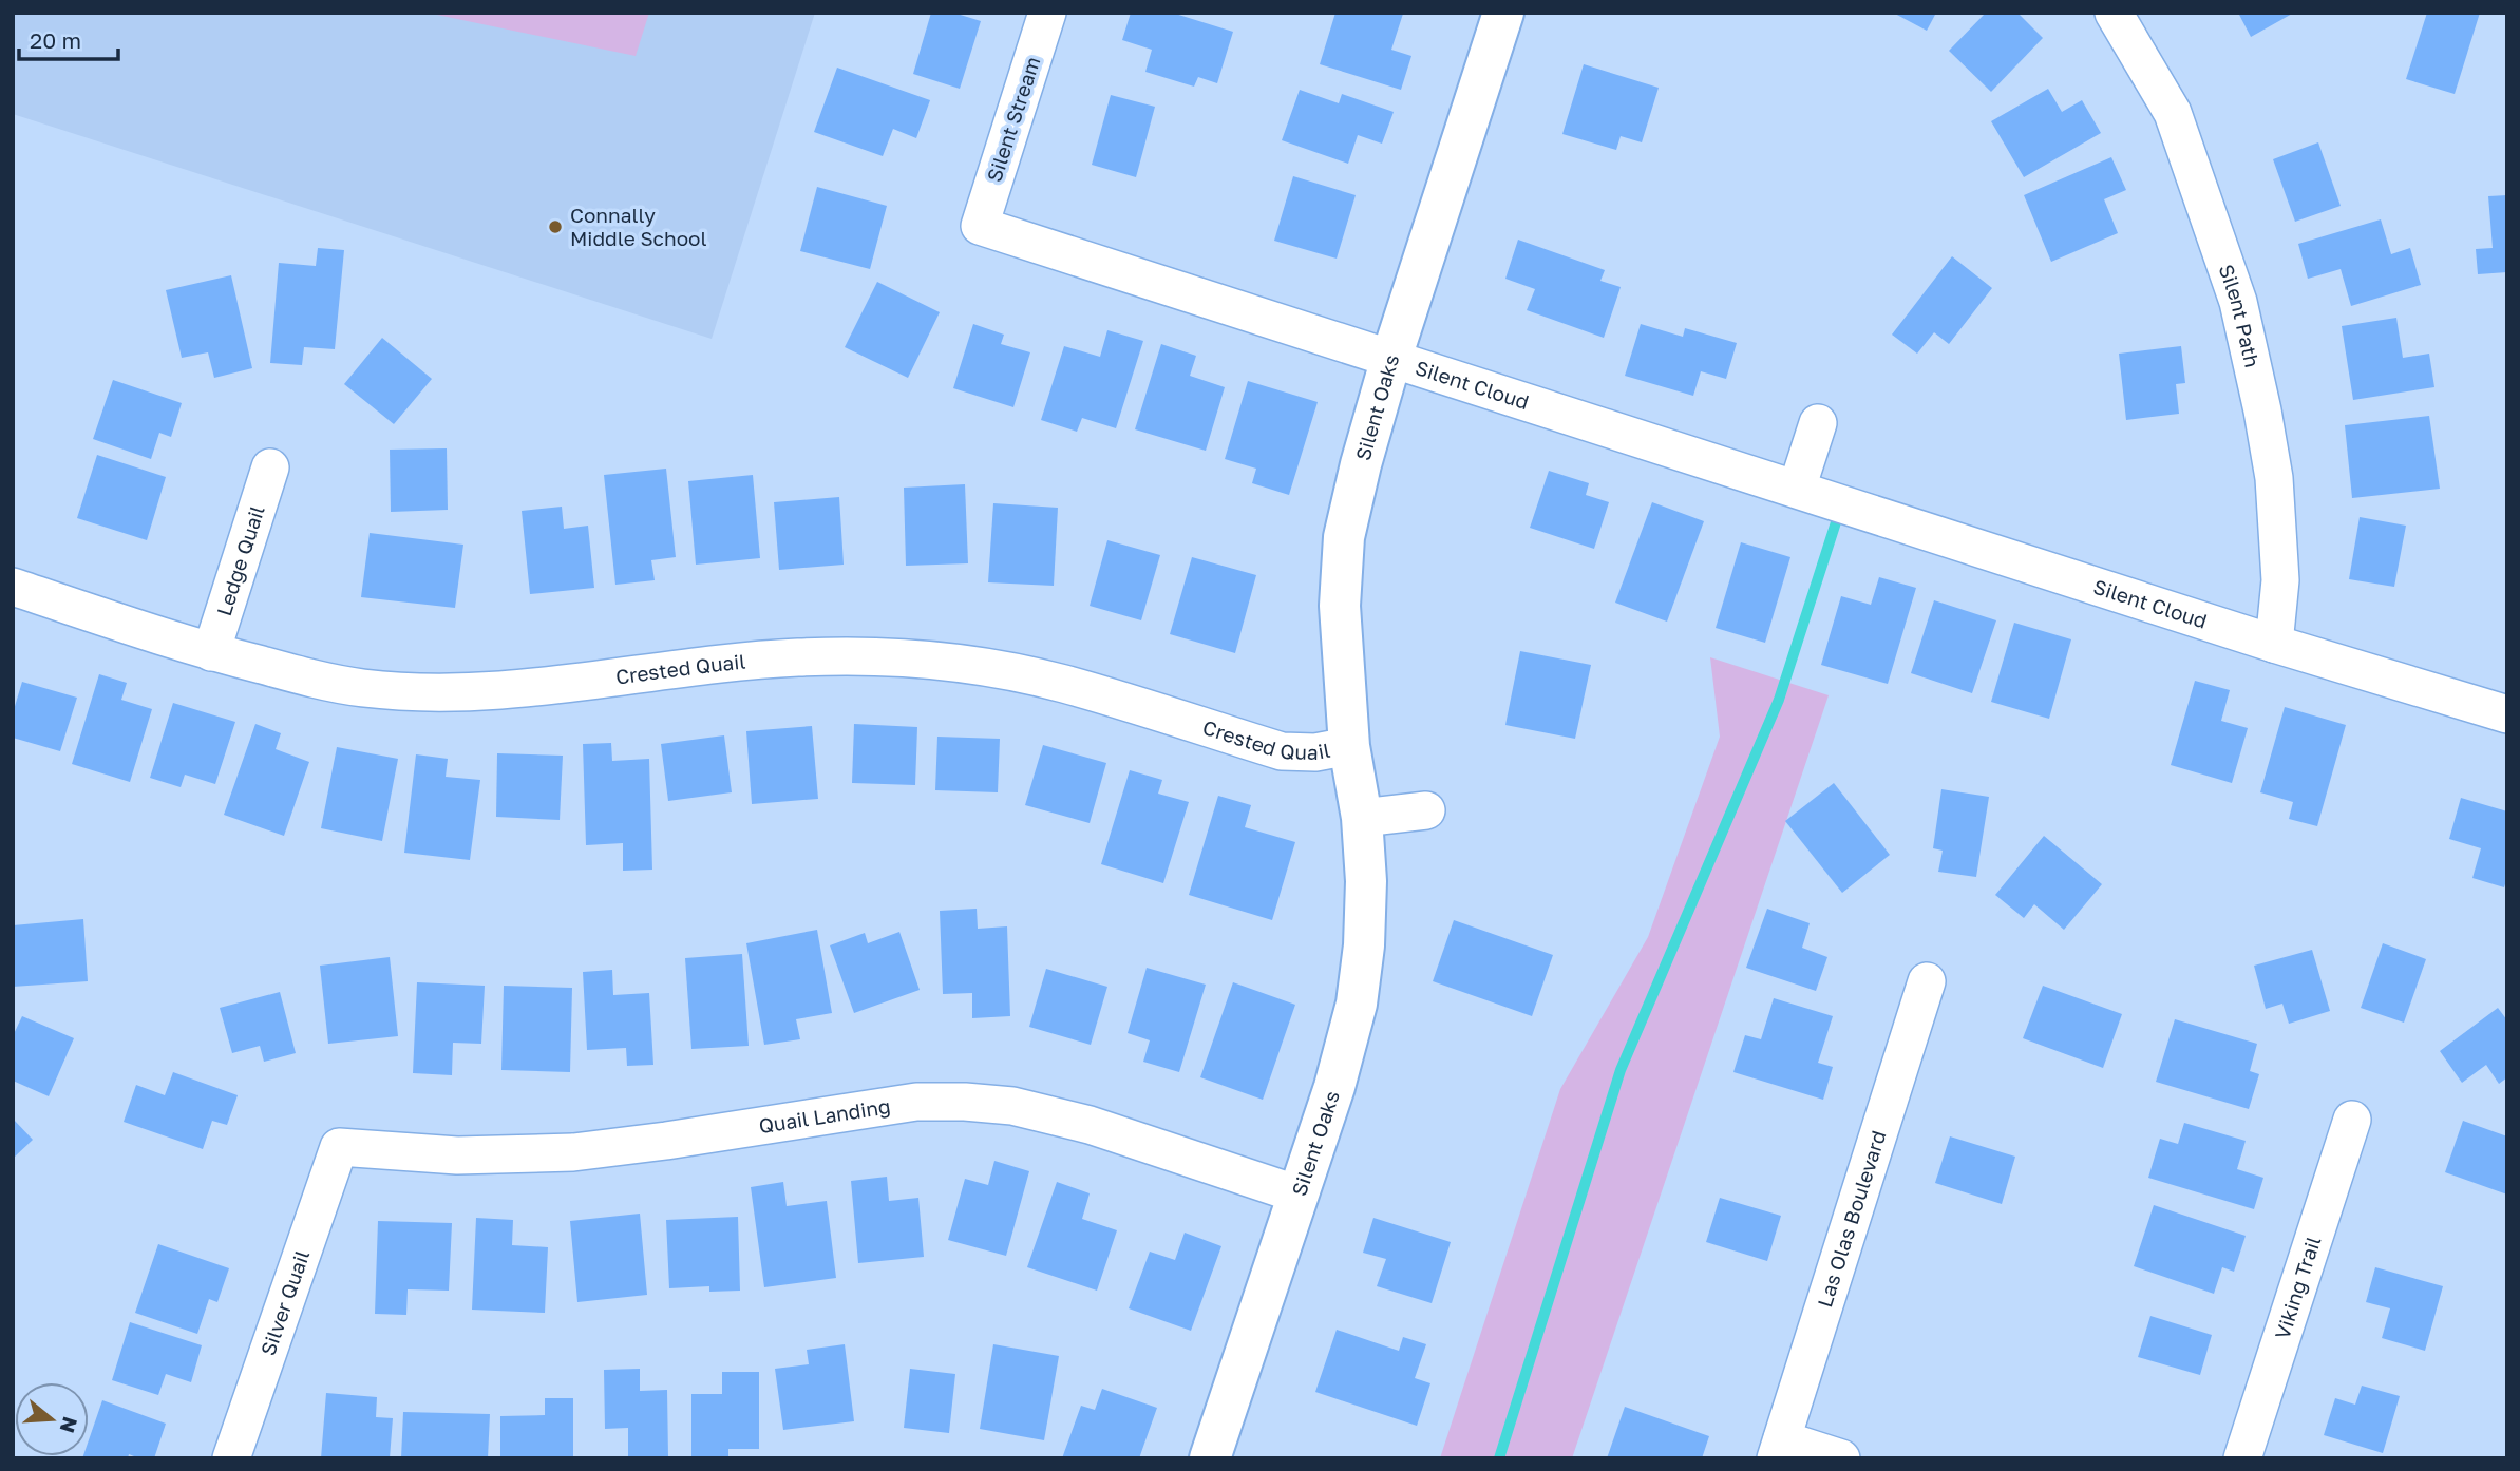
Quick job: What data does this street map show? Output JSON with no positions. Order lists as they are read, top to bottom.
{
  "streets": {
    "street": [
      "Silent Stream",
      "Silent Path",
      "Silent Cloud",
      "Silent Oaks",
      "Ledge Quail",
      "Crested Quail",
      "Quail Landing",
      "Las Olas Boulevard",
      "Viking Trail",
      "Silver Quail"
    ]
  },
  "crossings": [
    ["Silent Stream", "Silent Cloud"],
    ["Silent Path", "Silent Cloud"],
    ["Silent Cloud", "Silent Oaks"],
    ["Silent Oaks", "Crested Quail"],
    ["Silent Oaks", "Quail Landing"],
    ["Ledge Quail", "Crested Quail"],
    ["Quail Landing", "Silver Quail"]
  ],
  "places": ["Connally Middle School"],
  "scale_bar": "20 m",
  "north": "right"
}
